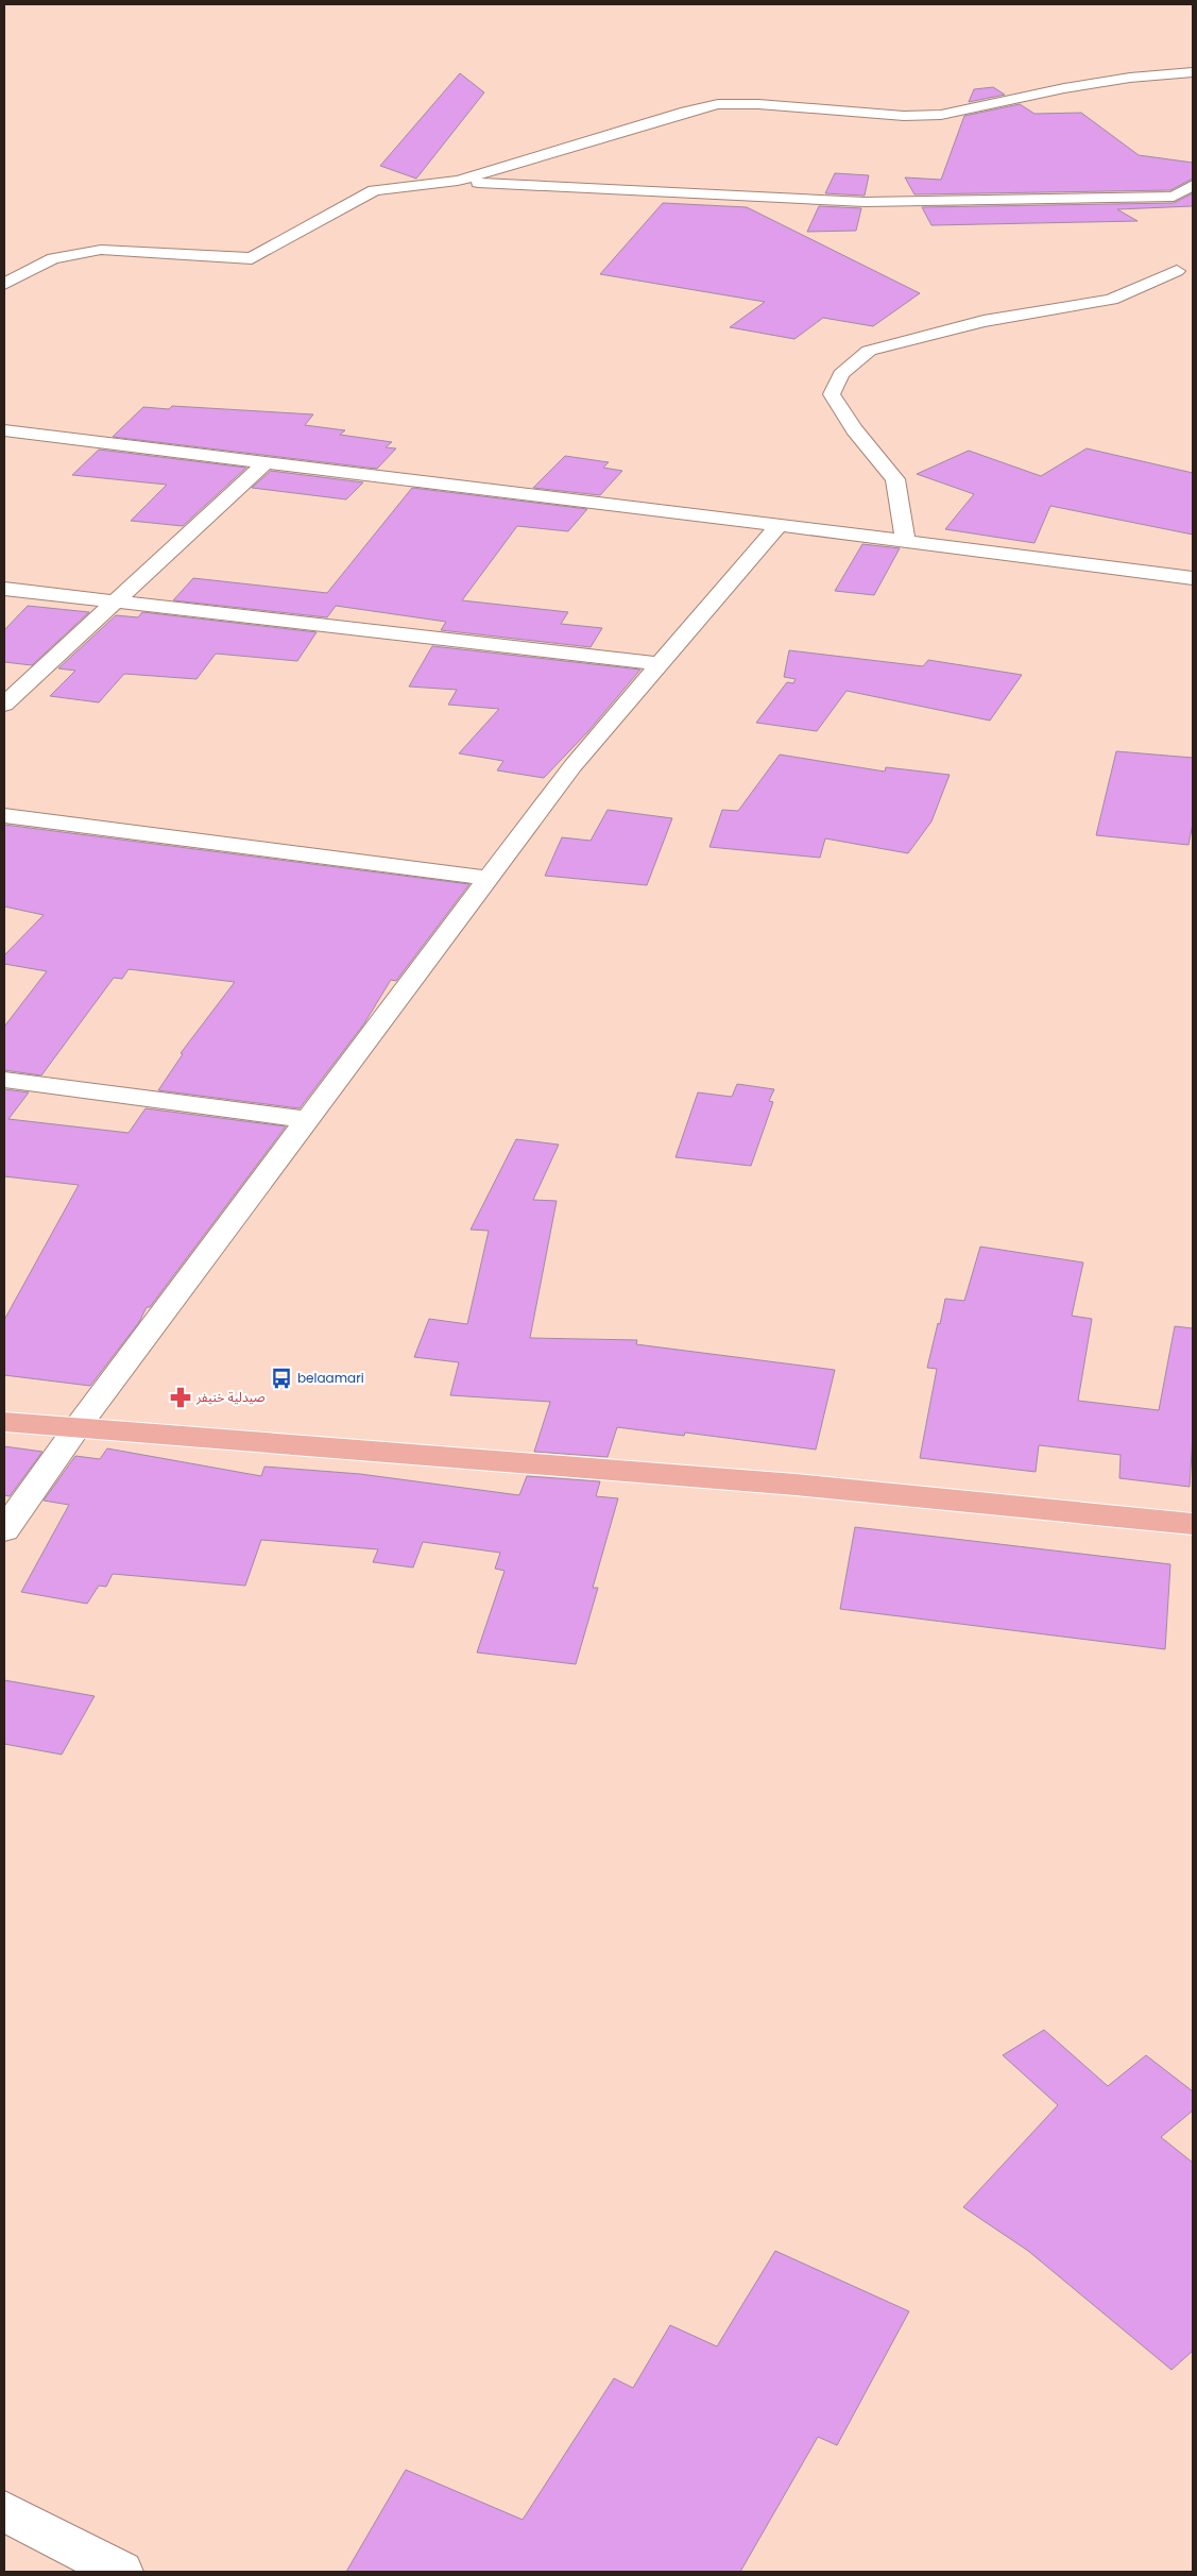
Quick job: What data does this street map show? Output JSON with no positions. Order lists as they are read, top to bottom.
{
  "places": {
    "bus stop": ["belaamari"],
    "pharmacy": ["صيدلية خنيفر"]
  }
}
